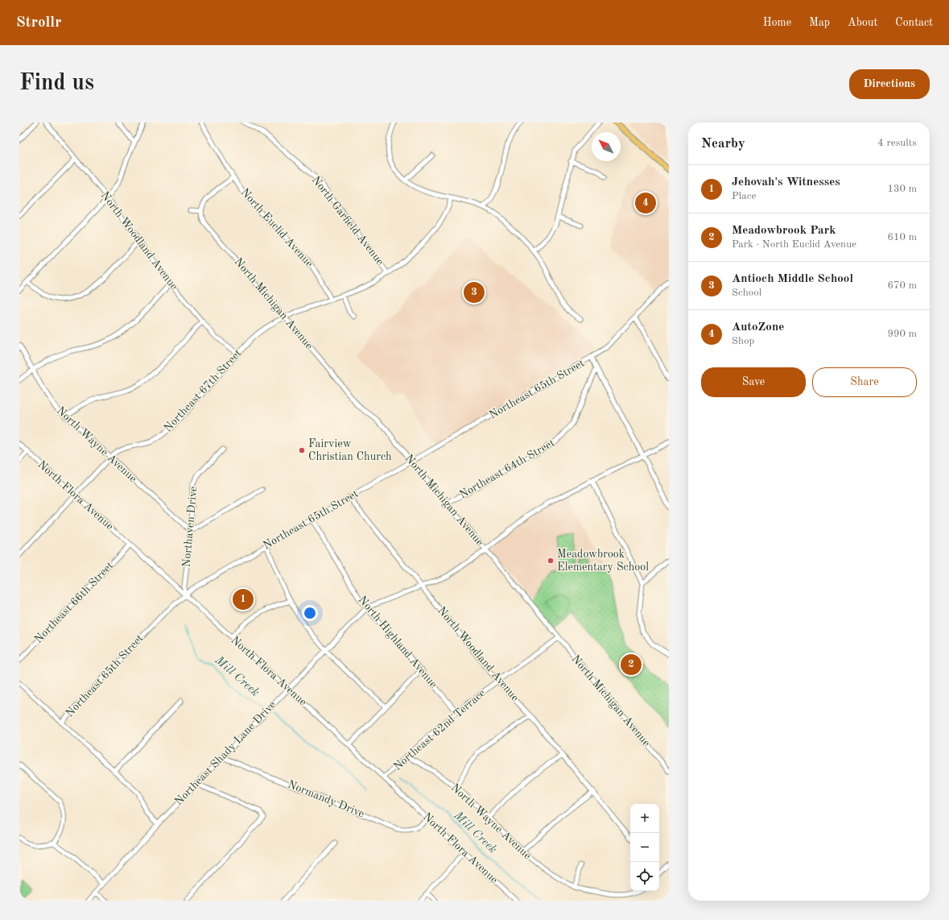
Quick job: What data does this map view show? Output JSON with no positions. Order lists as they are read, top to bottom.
{
  "streets": {
    "street": [
      "North Garfield Avenue",
      "North Euclid Avenue",
      "North Woodland Avenue",
      "North Michigan Avenue",
      "Northeast 65th Street",
      "Northeast 67th Street",
      "North Wayne Avenue",
      "Northeast 64th Street",
      "North Flora Avenue",
      "Northaven Drive",
      "Northeast 66th Street",
      "North Highland Avenue",
      "Northeast 62nd Terrace",
      "Northeast Shady Lane Drive",
      "Normandy Drive"
    ]
  },
  "crossings": [
    ["North Garfield Avenue", "Northeast 67th Street"],
    ["North Euclid Avenue", "Northeast 67th Street"],
    ["North Woodland Avenue", "Northeast 65th Street"],
    ["North Woodland Avenue", "Northeast 67th Street"],
    ["North Woodland Avenue", "Northeast 62nd Terrace"],
    ["North Woodland Avenue", "Northeast Shady Lane Drive"],
    ["North Michigan Avenue", "Northeast 65th Street"],
    ["North Michigan Avenue", "Northeast 67th Street"],
    ["North Michigan Avenue", "Northeast 64th Street"],
    ["North Michigan Avenue", "Northeast 62nd Terrace"],
    ["North Michigan Avenue", "Northeast Shady Lane Drive"],
    ["Northeast 65th Street", "North Flora Avenue"],
    ["Northeast 65th Street", "Northaven Drive"],
    ["Northeast 65th Street", "North Highland Avenue"],
    ["Northeast 67th Street", "North Wayne Avenue"],
    ["Northeast 67th Street", "North Flora Avenue"],
    ["North Wayne Avenue", "Northaven Drive"],
    ["North Wayne Avenue", "Northeast 62nd Terrace"],
    ["North Flora Avenue", "Northaven Drive"],
    ["North Flora Avenue", "Northeast 66th Street"],
    ["North Flora Avenue", "Northeast 62nd Terrace"],
    ["North Flora Avenue", "Northeast Shady Lane Drive"],
    ["North Flora Avenue", "Normandy Drive"],
    ["North Highland Avenue", "Northeast 62nd Terrace"],
    ["North Highland Avenue", "Northeast Shady Lane Drive"],
    ["Northeast Shady Lane Drive", "Normandy Drive"]
  ],
  "water": ["Mill Creek"],
  "places": ["Fairview Christian Church", "Meadowbrook Elementary School"],
  "north": "top left",
  "page": {
    "header": "Strollr",
    "nav": [
      "Home",
      "Map",
      "About",
      "Contact"
    ],
    "buttons": [
      "Directions",
      ["Save", "Share"]
    ],
    "title": "Find us",
    "heading": ["Nearby", "4 results"],
    "list": [
      {
        "mark": "1",
        "name": "Jehovah's Witnesses",
        "note": "Place",
        "value": "130 m"
      },
      {
        "mark": "2",
        "name": "Meadowbrook Park",
        "note": "Park · North Euclid Avenue",
        "value": "610 m"
      },
      {
        "mark": "3",
        "name": "Antioch Middle School",
        "note": "School",
        "value": "670 m"
      },
      {
        "mark": "4",
        "name": "AutoZone",
        "note": "Shop",
        "value": "990 m"
      }
    ],
    "pins": [
      "4",
      "3",
      "1",
      "2"
    ],
    "map_buttons": ["+", "−"]
  }
}
